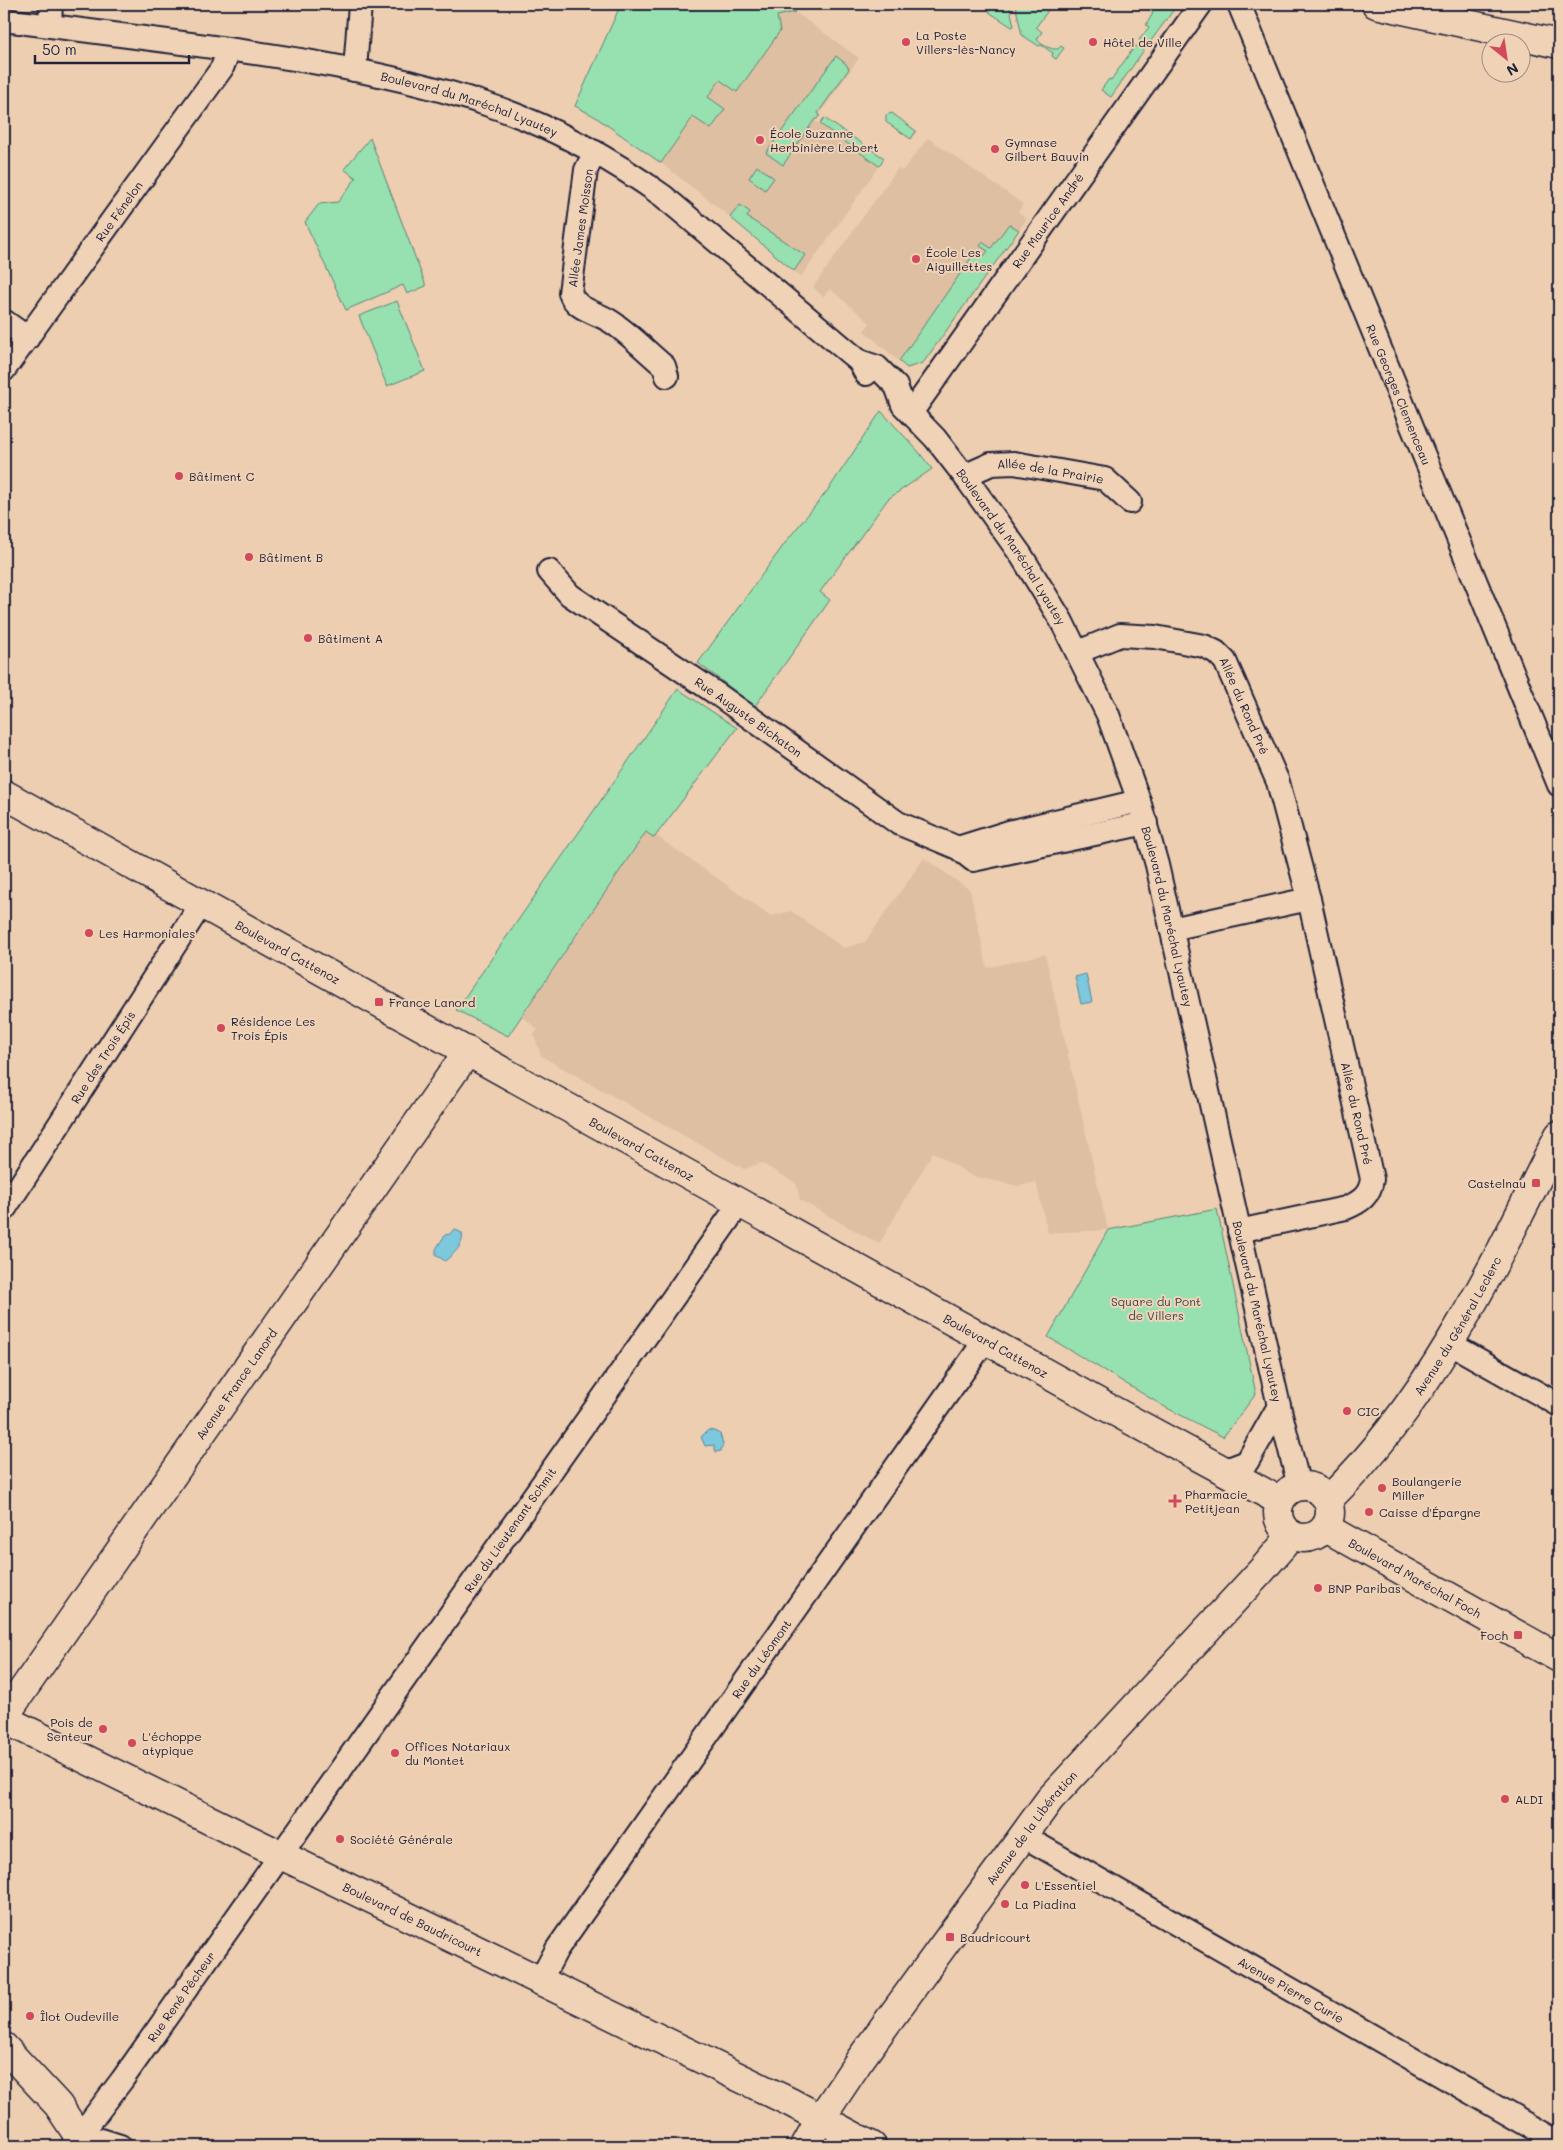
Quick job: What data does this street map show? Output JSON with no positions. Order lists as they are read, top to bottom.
{
  "streets": {
    "street": [
      "Boulevard du Maréchal Lyautey",
      "Rue Fénelon",
      "Rue Maurice André",
      "Allée James Moisson",
      "Rue Georges Clemenceau",
      "Allée de la Prairie",
      "Allée du Rond Pré",
      "Rue Auguste Bichaton",
      "Boulevard Cattenoz",
      "Rue des Trois Épis",
      "Avenue du Général Leclerc",
      "Avenue France Lanord",
      "Rue du Lieutenant Schmit",
      "Boulevard Maréchal Foch",
      "Rue du Léomont",
      "Avenue de la Libération",
      "Boulevard de Baudricourt",
      "Avenue Pierre Curie",
      "Rue René Pêcheur"
    ]
  },
  "crossings": [
    ["Boulevard du Maréchal Lyautey", "Rue Fénelon"],
    ["Boulevard du Maréchal Lyautey", "Rue Maurice André"],
    ["Boulevard du Maréchal Lyautey", "Allée James Moisson"],
    ["Boulevard du Maréchal Lyautey", "Allée de la Prairie"],
    ["Boulevard du Maréchal Lyautey", "Allée du Rond Pré"],
    ["Boulevard du Maréchal Lyautey", "Rue Auguste Bichaton"],
    ["Boulevard du Maréchal Lyautey", "Boulevard Cattenoz"],
    ["Boulevard du Maréchal Lyautey", "Avenue du Général Leclerc"],
    ["Boulevard du Maréchal Lyautey", "Boulevard Maréchal Foch"],
    ["Boulevard du Maréchal Lyautey", "Avenue de la Libération"],
    ["Boulevard Cattenoz", "Rue des Trois Épis"],
    ["Boulevard Cattenoz", "Avenue du Général Leclerc"],
    ["Boulevard Cattenoz", "Avenue France Lanord"],
    ["Boulevard Cattenoz", "Rue du Lieutenant Schmit"],
    ["Boulevard Cattenoz", "Boulevard Maréchal Foch"],
    ["Boulevard Cattenoz", "Rue du Léomont"],
    ["Boulevard Cattenoz", "Avenue de la Libération"],
    ["Avenue du Général Leclerc", "Boulevard Maréchal Foch"],
    ["Avenue du Général Leclerc", "Avenue de la Libération"],
    ["Avenue France Lanord", "Boulevard de Baudricourt"],
    ["Rue du Lieutenant Schmit", "Boulevard de Baudricourt"],
    ["Rue du Lieutenant Schmit", "Rue René Pêcheur"],
    ["Boulevard Maréchal Foch", "Avenue de la Libération"],
    ["Rue du Léomont", "Boulevard de Baudricourt"],
    ["Avenue de la Libération", "Boulevard de Baudricourt"],
    ["Avenue de la Libération", "Avenue Pierre Curie"],
    ["Boulevard de Baudricourt", "Rue René Pêcheur"]
  ],
  "parks": ["Square du Pont de Villers"],
  "places": {
    "other": [
      "La Poste Villers-lès-Nancy",
      "Hôtel de Ville",
      "École Suzanne Herbinière Lebert",
      "Gymnase Gilbert Bauvin",
      "École Les Aiguillettes",
      "Bâtiment C",
      "Bâtiment B",
      "Bâtiment A",
      "Les Harmoniales",
      "Résidence Les Trois Épis",
      "CIC",
      "Boulangerie Miller",
      "Caisse d'Épargne",
      "BNP Paribas",
      "Pois de Senteur",
      "L'échoppe atypique",
      "Offices Notariaux du Montet",
      "ALDI",
      "Société Générale",
      "L'Essentiel",
      "La Piadina",
      "Îlot Oudeville"
    ],
    "transit": [
      "France Lanord",
      "Castelnau",
      "Foch",
      "Baudricourt"
    ],
    "health": ["Pharmacie Petitjean"]
  },
  "scale_bar": "50 m",
  "north": "bottom right"
}
